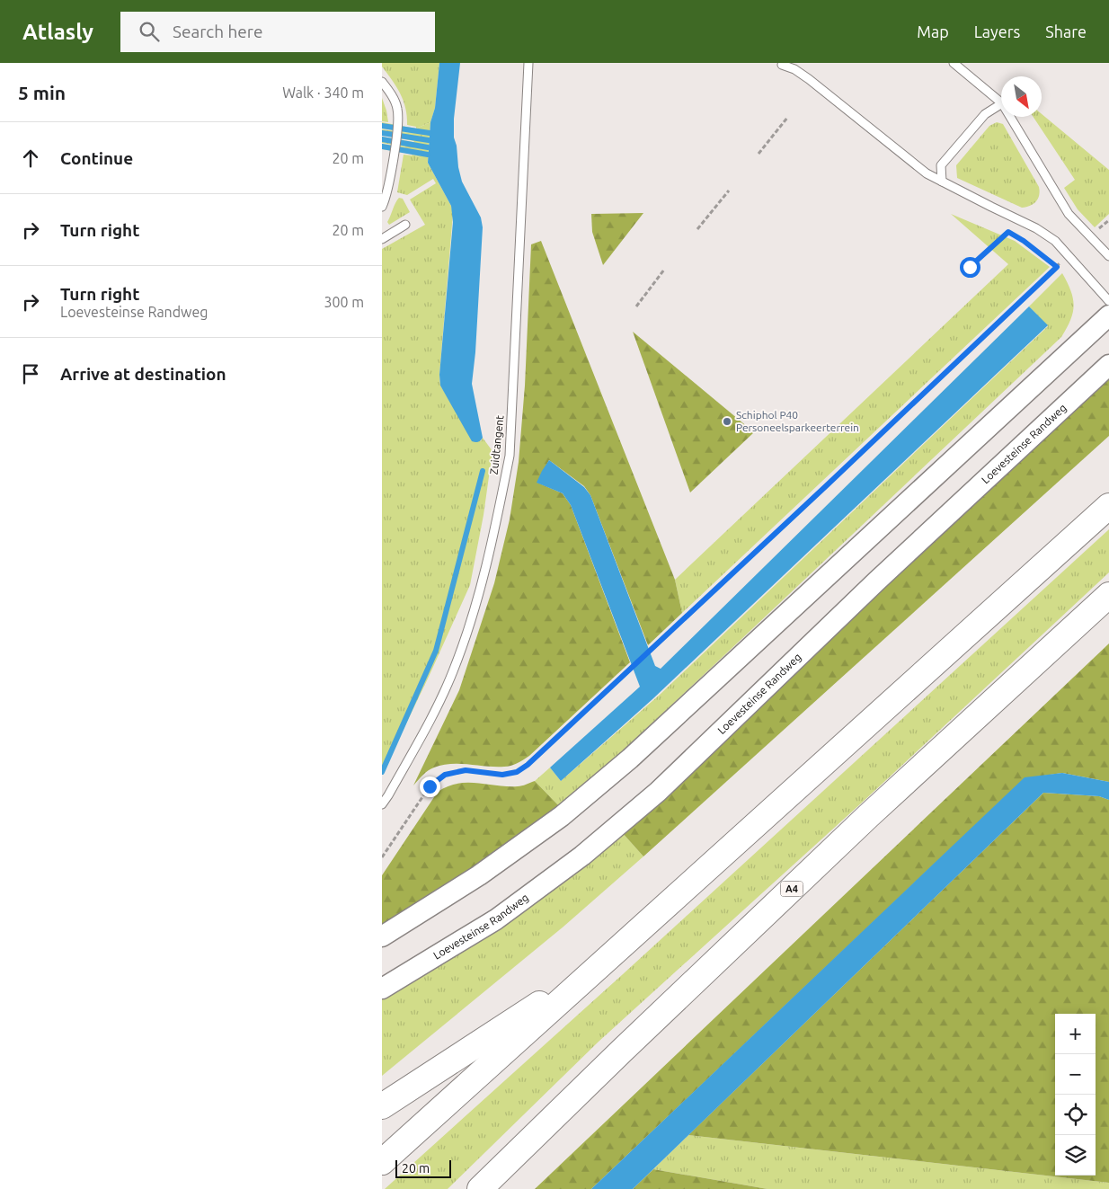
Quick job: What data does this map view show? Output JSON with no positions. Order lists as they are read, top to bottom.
{
  "streets": {
    "highway": ["A4"],
    "street": ["Loevesteinse Randweg"],
    "lane": ["Zuidtangent"]
  },
  "places": ["Schiphol P40 Personeelsparkeerterrein"],
  "scale_bar": "20 m",
  "north": "bottom right",
  "page": {
    "header": "Atlasly",
    "search": "Search here",
    "nav": ["Map", "Layers", "Share"],
    "heading": ["5 min", "Walk · 340 m"],
    "list": [
      ["Continue", "20 m"],
      ["Turn right", "20 m"],
      ["Turn right", "Loevesteinse Randweg", "300 m"],
      "Arrive at destination"
    ],
    "map_buttons": ["+", "−"],
    "scale": "20 m"
  }
}
